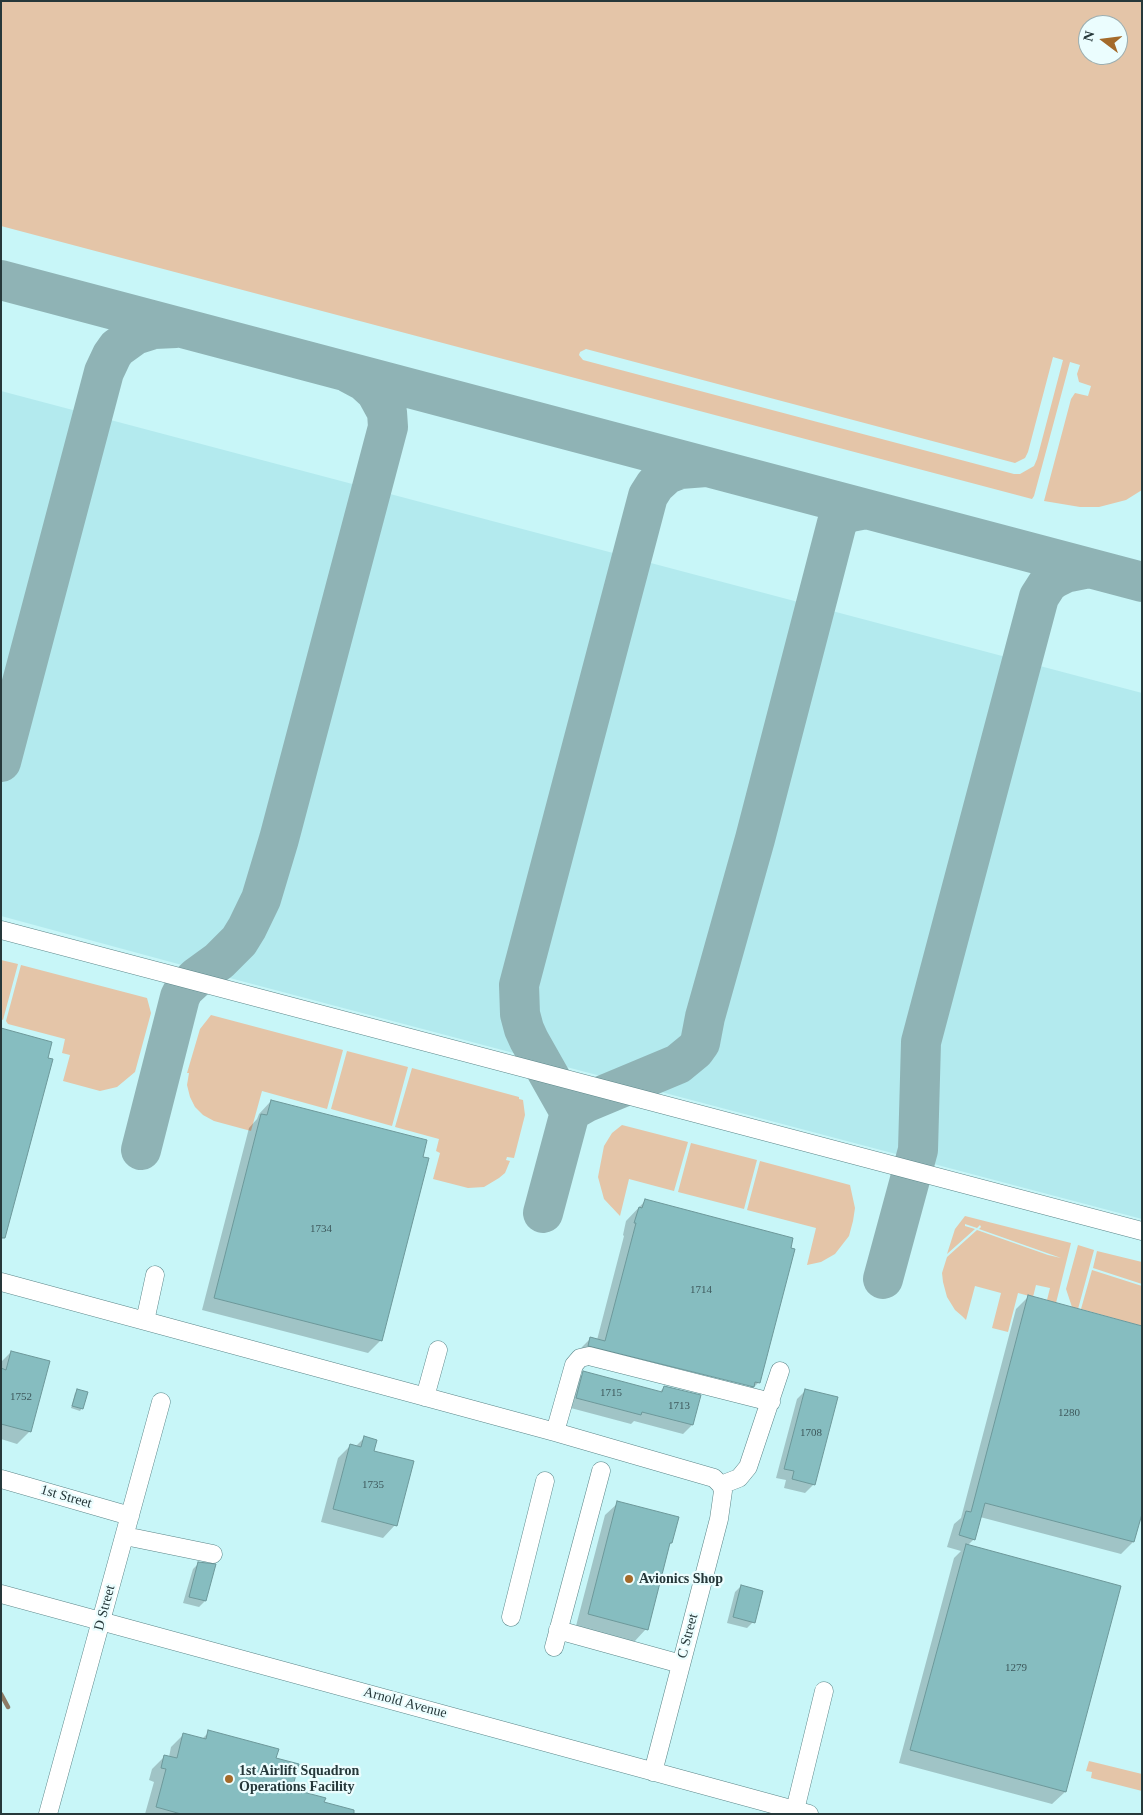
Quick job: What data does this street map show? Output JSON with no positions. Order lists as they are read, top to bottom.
{
  "streets": {
    "street": [
      "1st Street",
      "D Street",
      "C Street",
      "Arnold Avenue"
    ]
  },
  "crossings": [
    ["1st Street", "D Street"],
    ["D Street", "Arnold Avenue"],
    ["C Street", "Arnold Avenue"]
  ],
  "places": ["Avionics Shop", "1st Airlift Squadron Operations Facility"],
  "house_numbers": [
    "1734",
    "1714",
    "1715",
    "1752",
    "1713",
    "1280",
    "1708",
    "1735",
    "1279"
  ],
  "north": "left"
}
